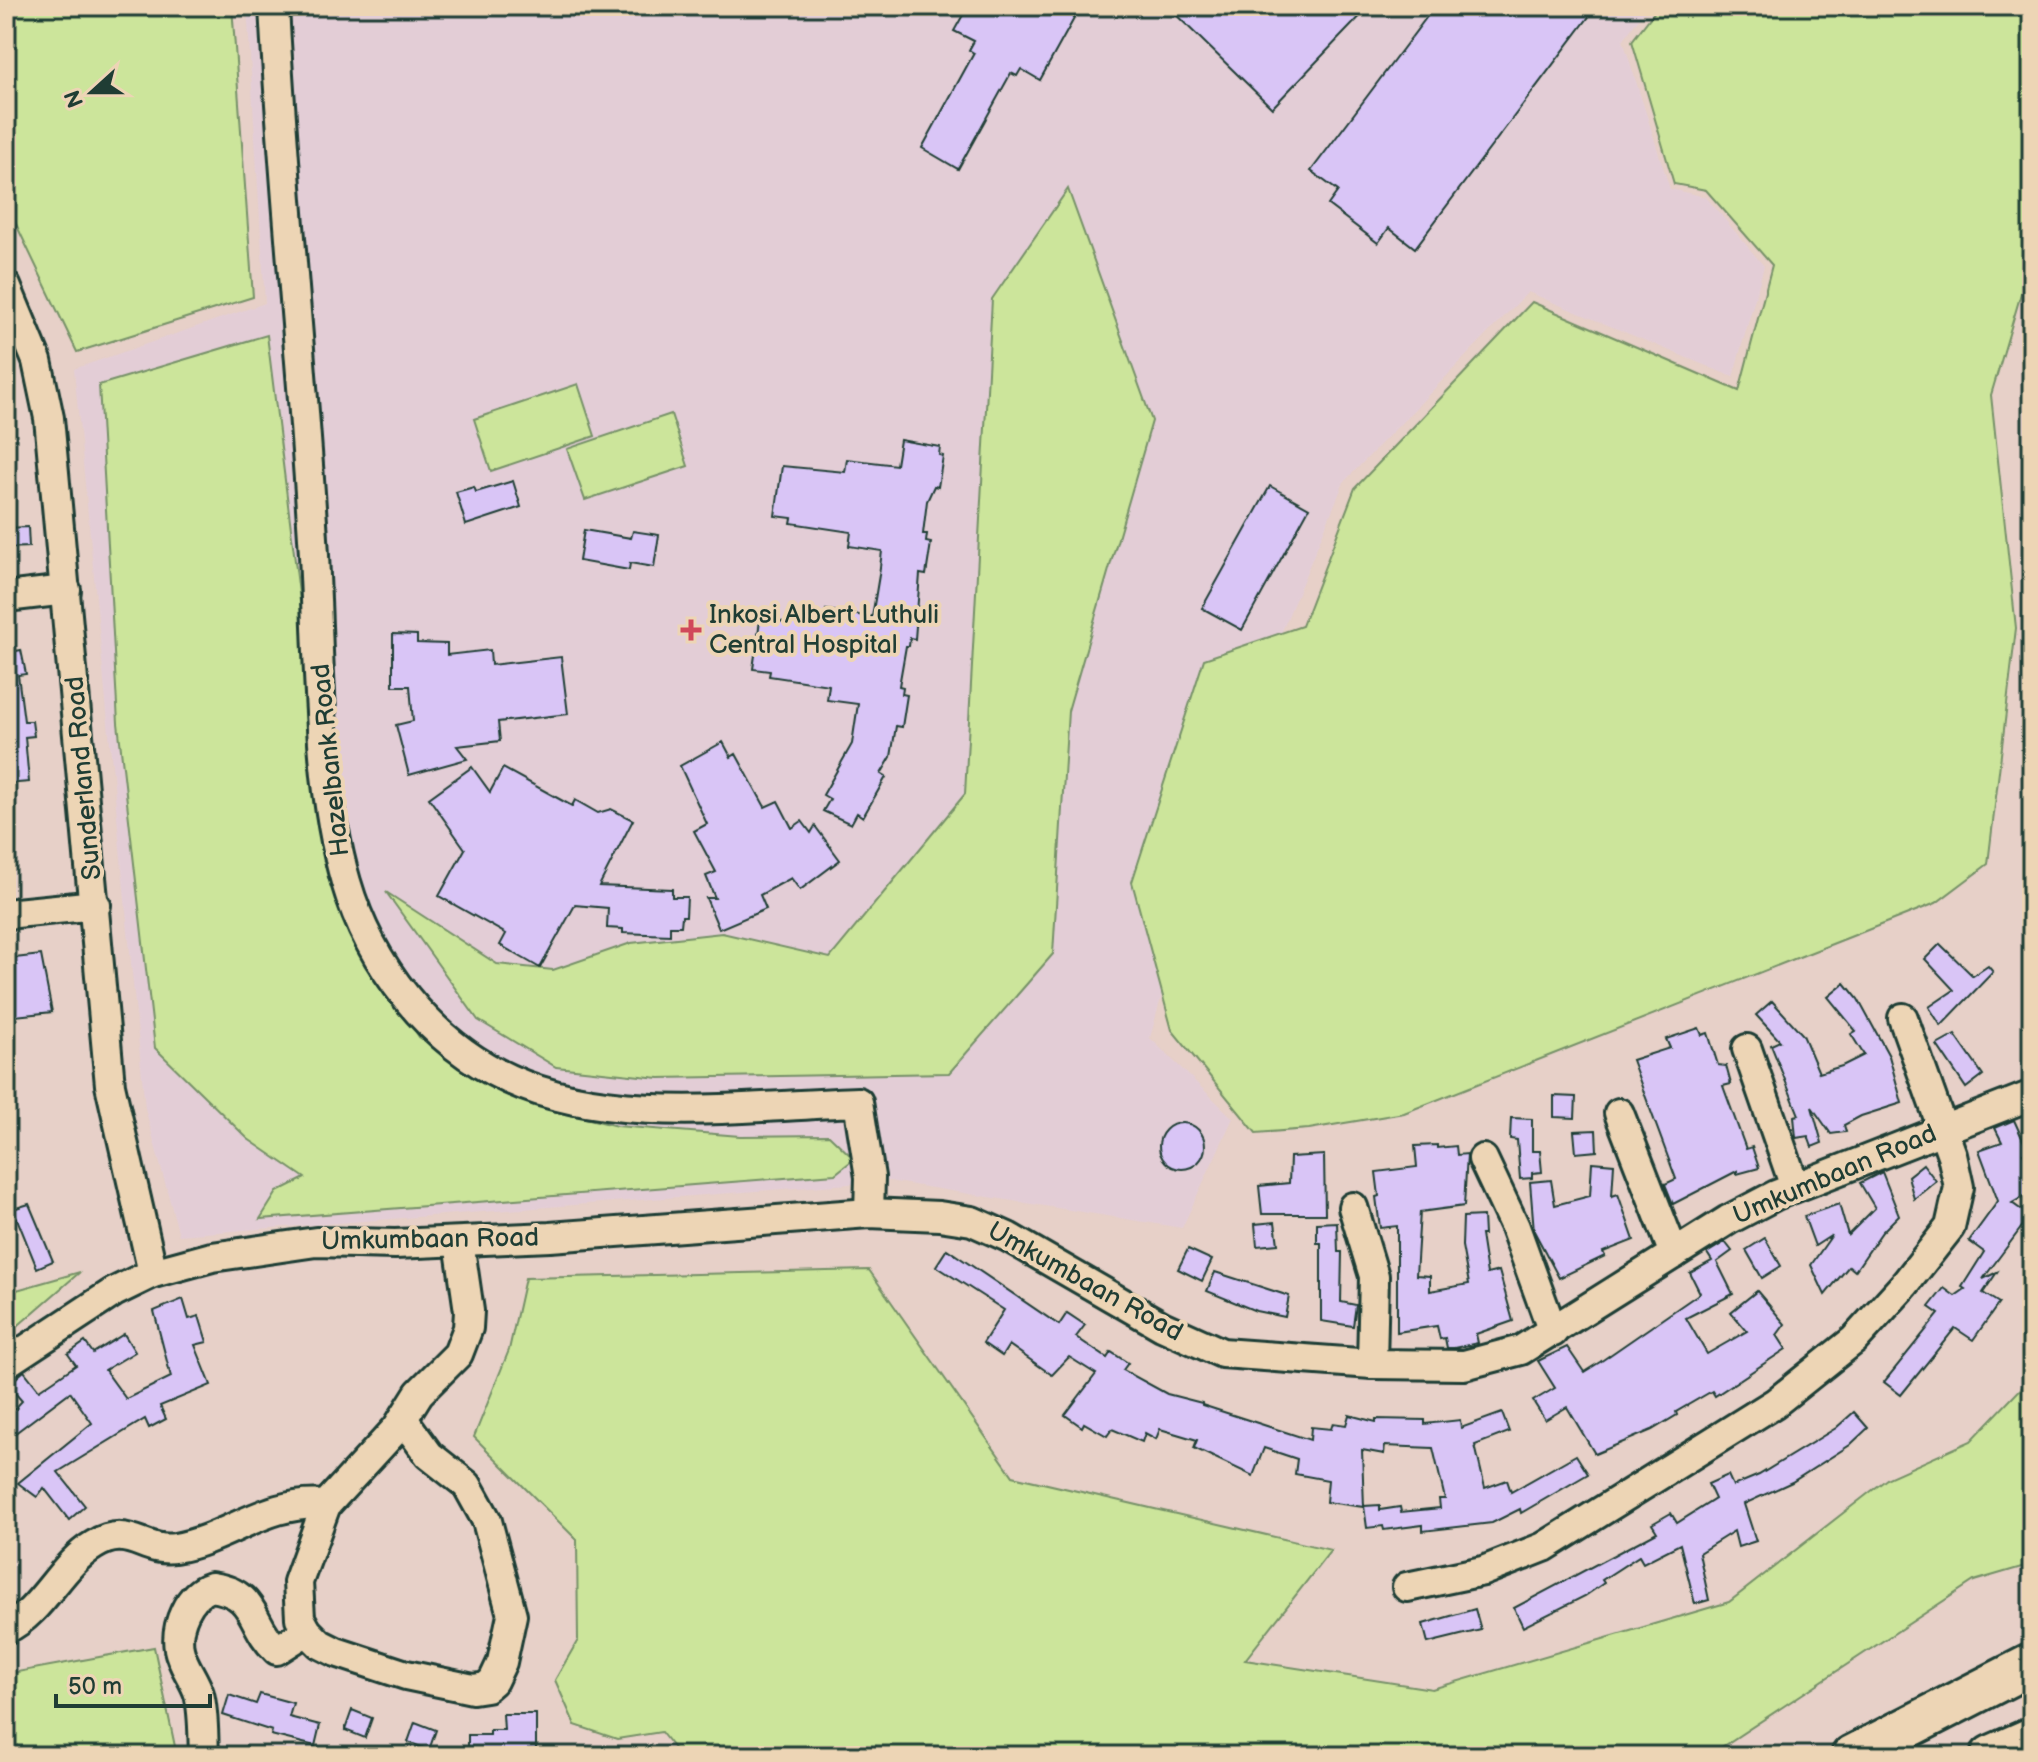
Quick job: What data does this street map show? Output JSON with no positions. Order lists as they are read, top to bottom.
{
  "streets": {
    "street": ["Hazelbank Road", "Sunderland Road", "Umkumbaan Road"]
  },
  "crossings": [
    ["Hazelbank Road", "Umkumbaan Road"],
    ["Sunderland Road", "Umkumbaan Road"]
  ],
  "places": {
    "health": ["Inkosi Albert Luthuli Central Hospital"]
  },
  "scale_bar": "50 m",
  "north": "left"
}
